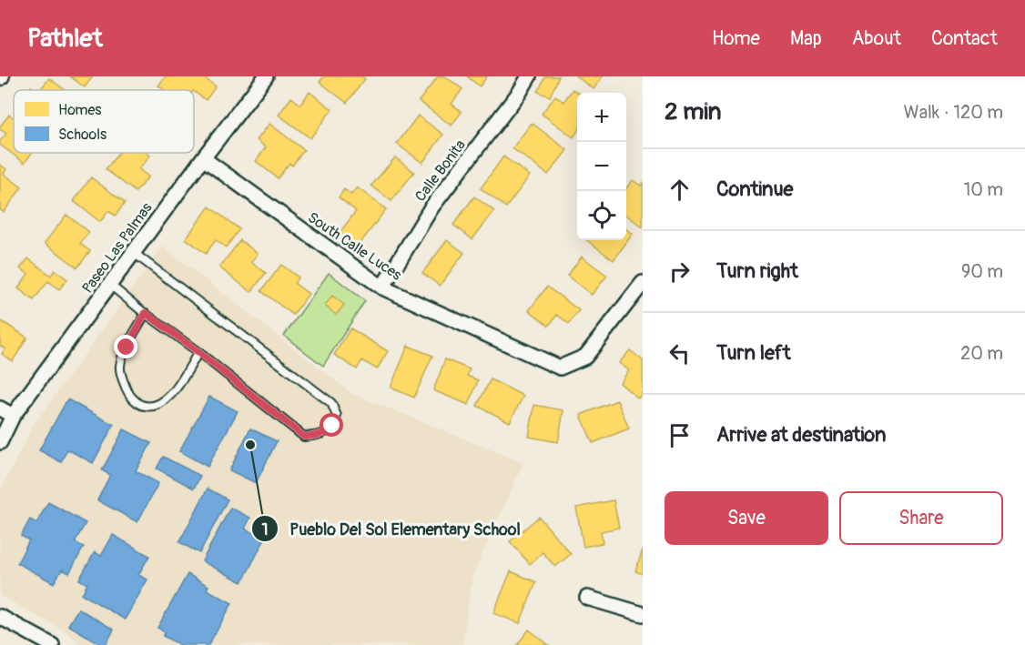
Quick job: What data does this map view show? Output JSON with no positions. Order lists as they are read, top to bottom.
{
  "streets": {
    "street": ["Calle Bonita", "South Calle Luces", "Paseo Las Palmas"]
  },
  "crossings": [
    ["Calle Bonita", "South Calle Luces"],
    ["South Calle Luces", "Paseo Las Palmas"]
  ],
  "places": ["Pueblo Del Sol Elementary School"],
  "legend": ["Homes", "Schools"],
  "page": {
    "header": "Pathlet",
    "nav": [
      "Home",
      "Map",
      "About",
      "Contact"
    ],
    "heading": ["2 min", "Walk · 120 m"],
    "map_buttons": ["+", "−"],
    "list": [
      ["Continue", "10 m"],
      ["Turn right", "90 m"],
      ["Turn left", "20 m"],
      "Arrive at destination"
    ],
    "buttons": ["Save", "Share"]
  }
}
